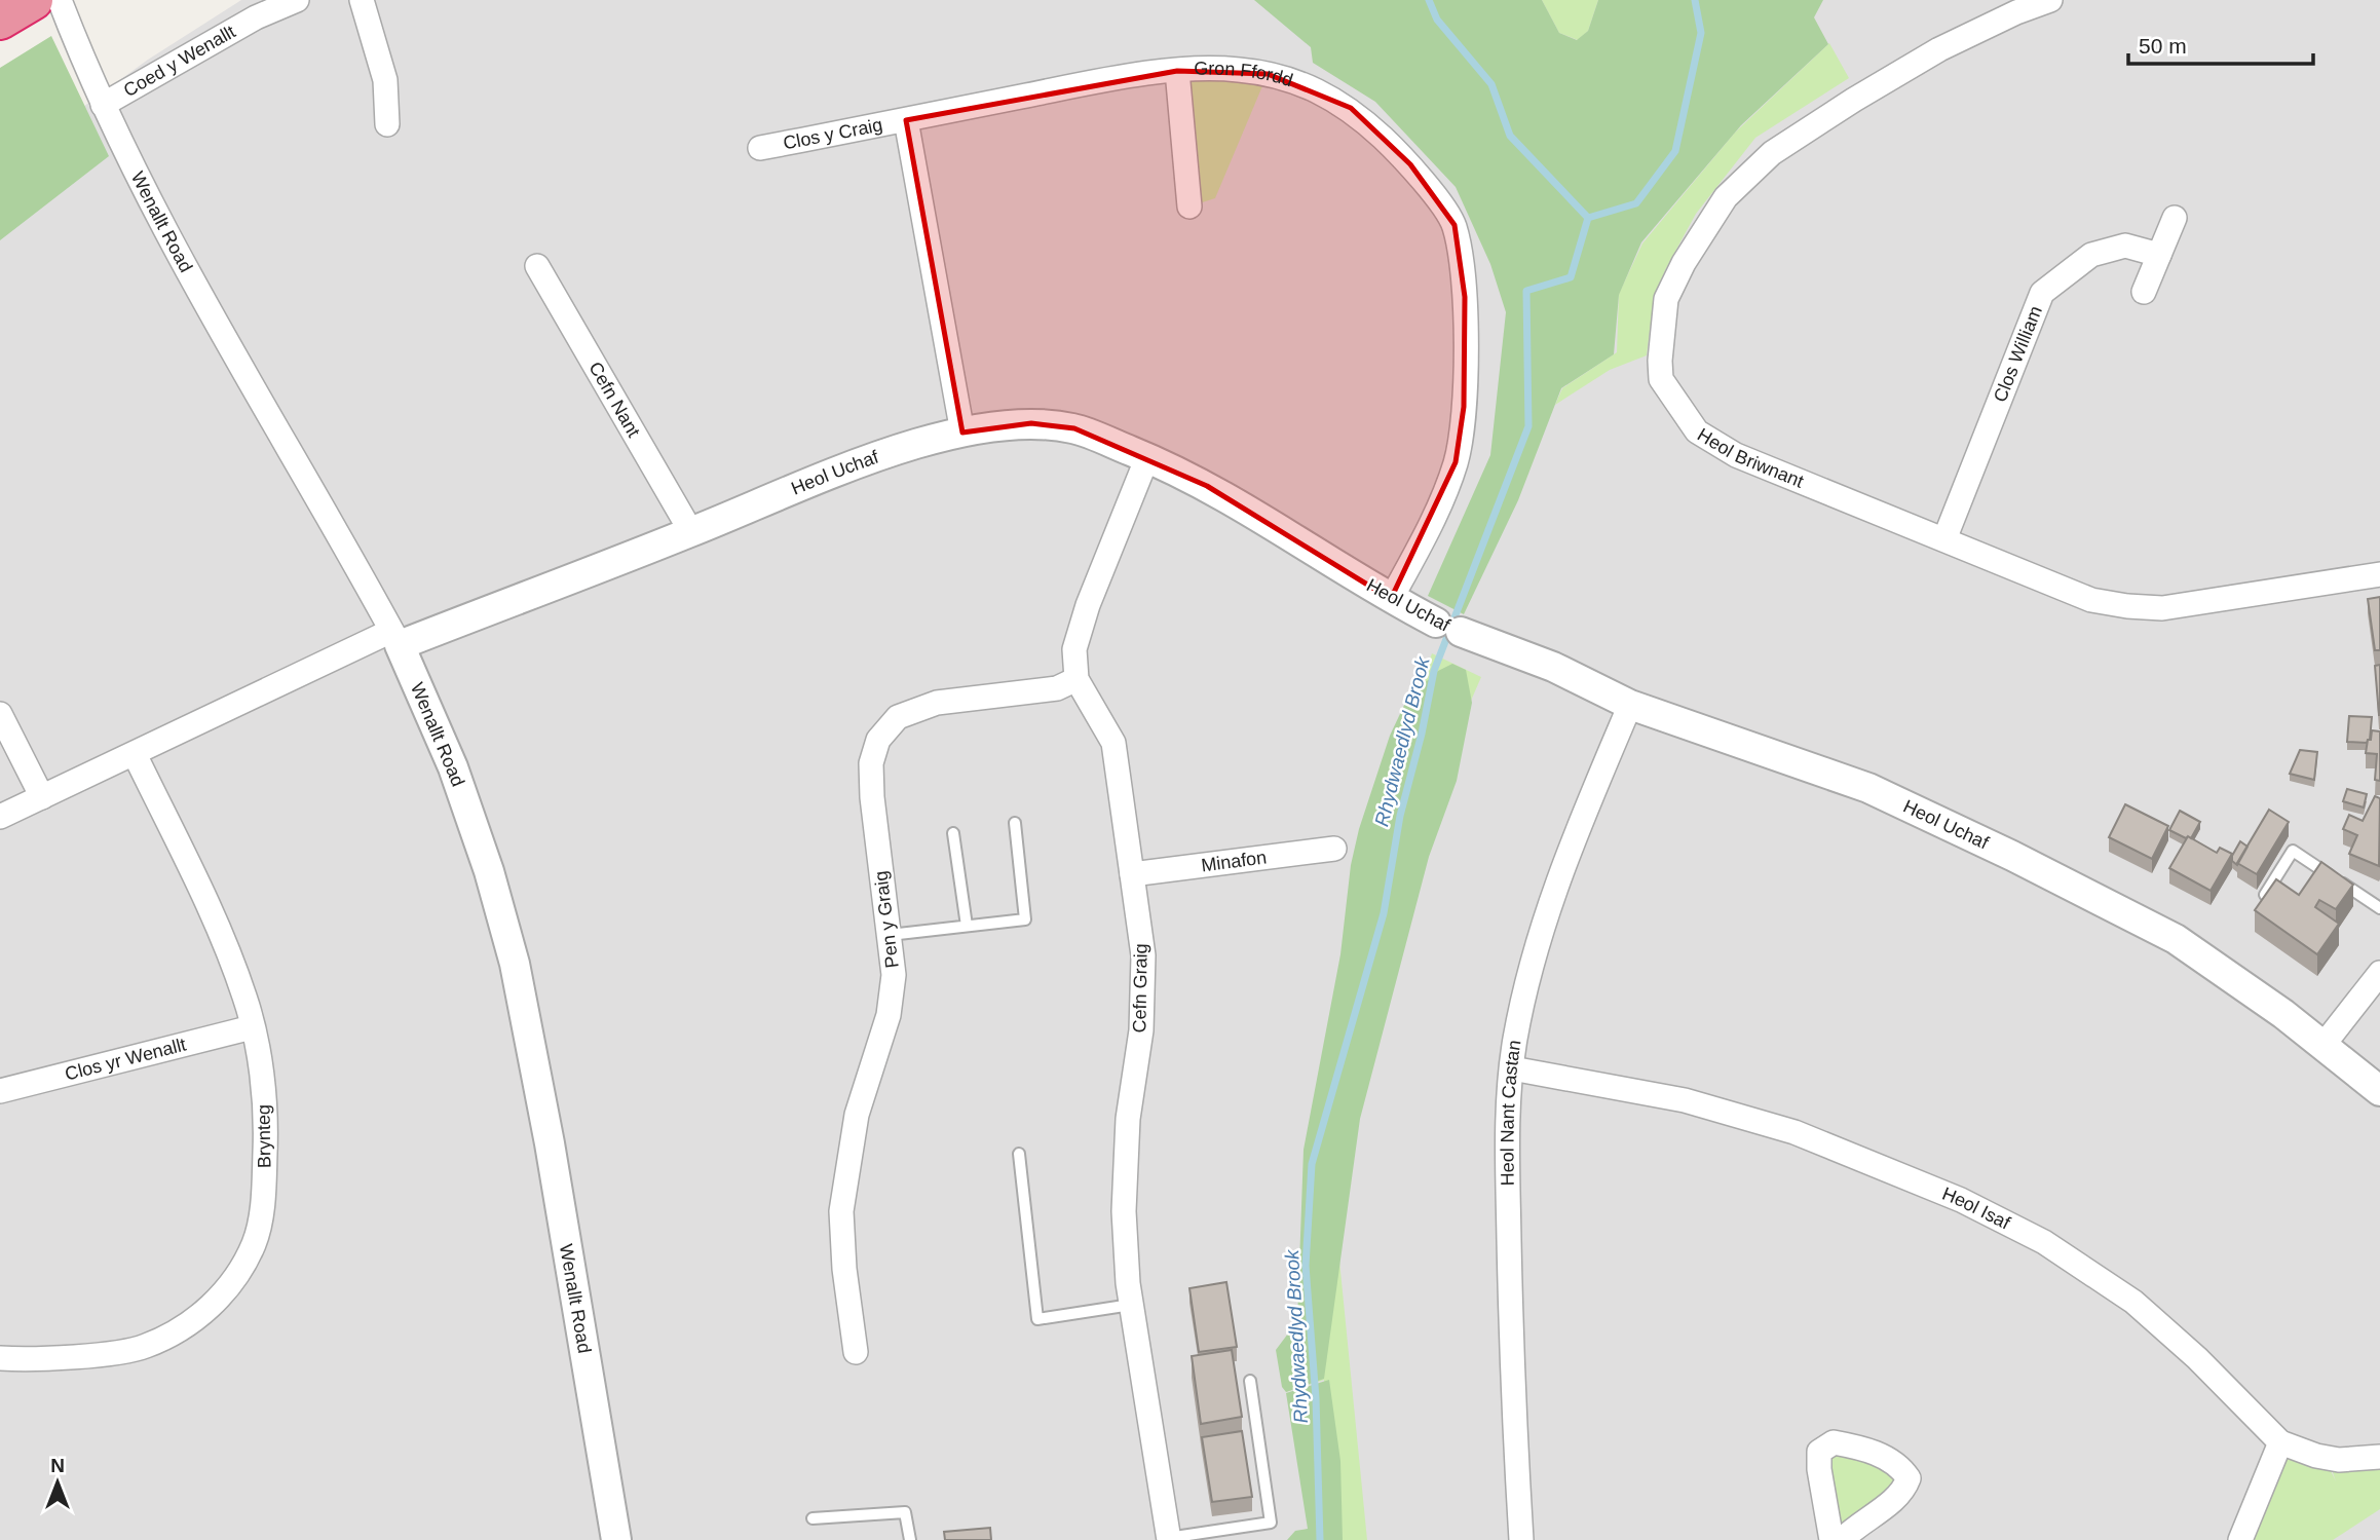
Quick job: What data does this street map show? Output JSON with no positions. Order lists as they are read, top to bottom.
{
  "streets": {
    "street": [
      "Coed y Wenallt",
      "Gron Ffordd",
      "Clos y Craig",
      "Wenallt Road",
      "Clos William",
      "Cefn Nant",
      "Heol Briwnant",
      "Heol Uchaf",
      "Minafon",
      "Pen y Graig",
      "Cefn Graig",
      "Clos yr Wenallt",
      "Heol Nant Castan",
      "Brynteg",
      "Heol Isaf"
    ]
  },
  "crossings": [
    ["Coed y Wenallt", "Wenallt Road"],
    ["Gron Ffordd", "Clos y Craig"],
    ["Gron Ffordd", "Heol Uchaf"],
    ["Wenallt Road", "Heol Uchaf"],
    ["Clos William", "Heol Briwnant"],
    ["Cefn Nant", "Heol Uchaf"],
    ["Heol Uchaf", "Cefn Graig"],
    ["Heol Uchaf", "Heol Nant Castan"],
    ["Minafon", "Cefn Graig"],
    ["Pen y Graig", "Cefn Graig"],
    ["Clos yr Wenallt", "Brynteg"],
    ["Heol Nant Castan", "Heol Isaf"]
  ],
  "water": ["Rhydwaedlyd Brook"],
  "scale_bar": "50 m",
  "north": "top"
}
